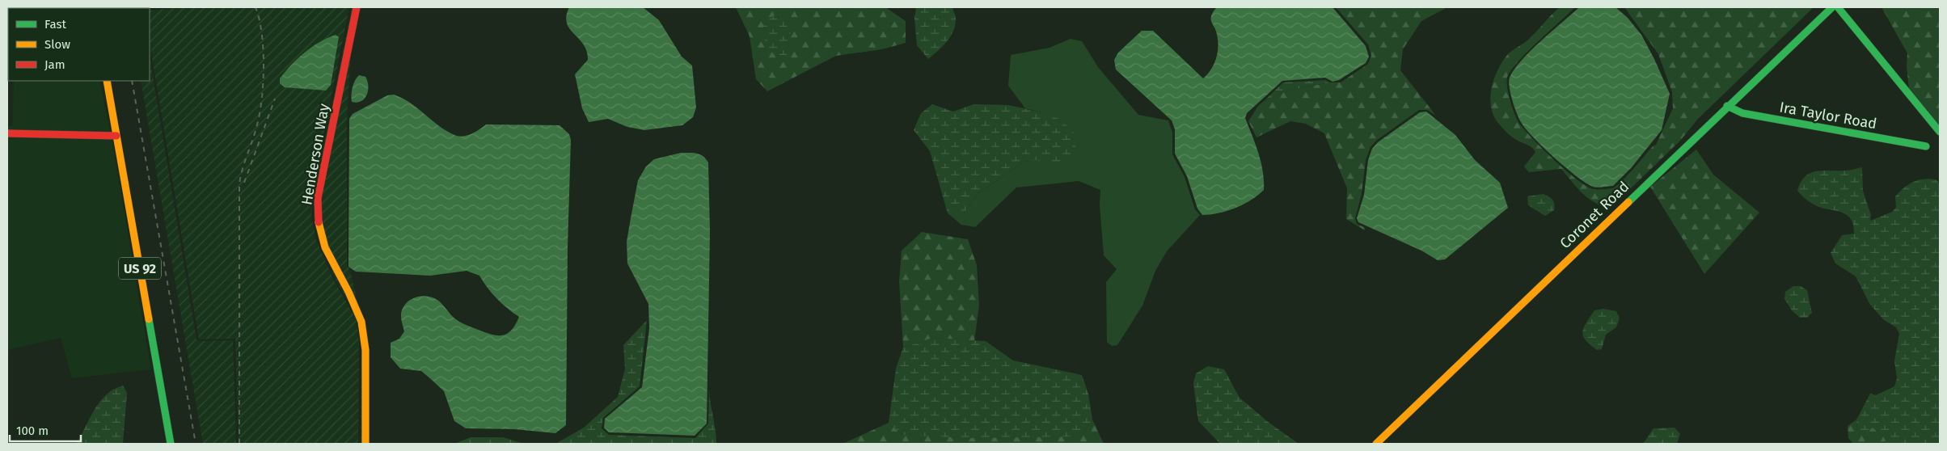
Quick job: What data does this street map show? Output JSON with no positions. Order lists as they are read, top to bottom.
{
  "streets": {
    "street": [
      "Ira Taylor Road",
      "Henderson Way",
      "Coronet Road",
      "US 92"
    ]
  },
  "crossings": [
    ["Ira Taylor Road", "Coronet Road"]
  ],
  "legend": ["Fast", "Slow", "Jam"],
  "scale_bar": "100 m"
}
